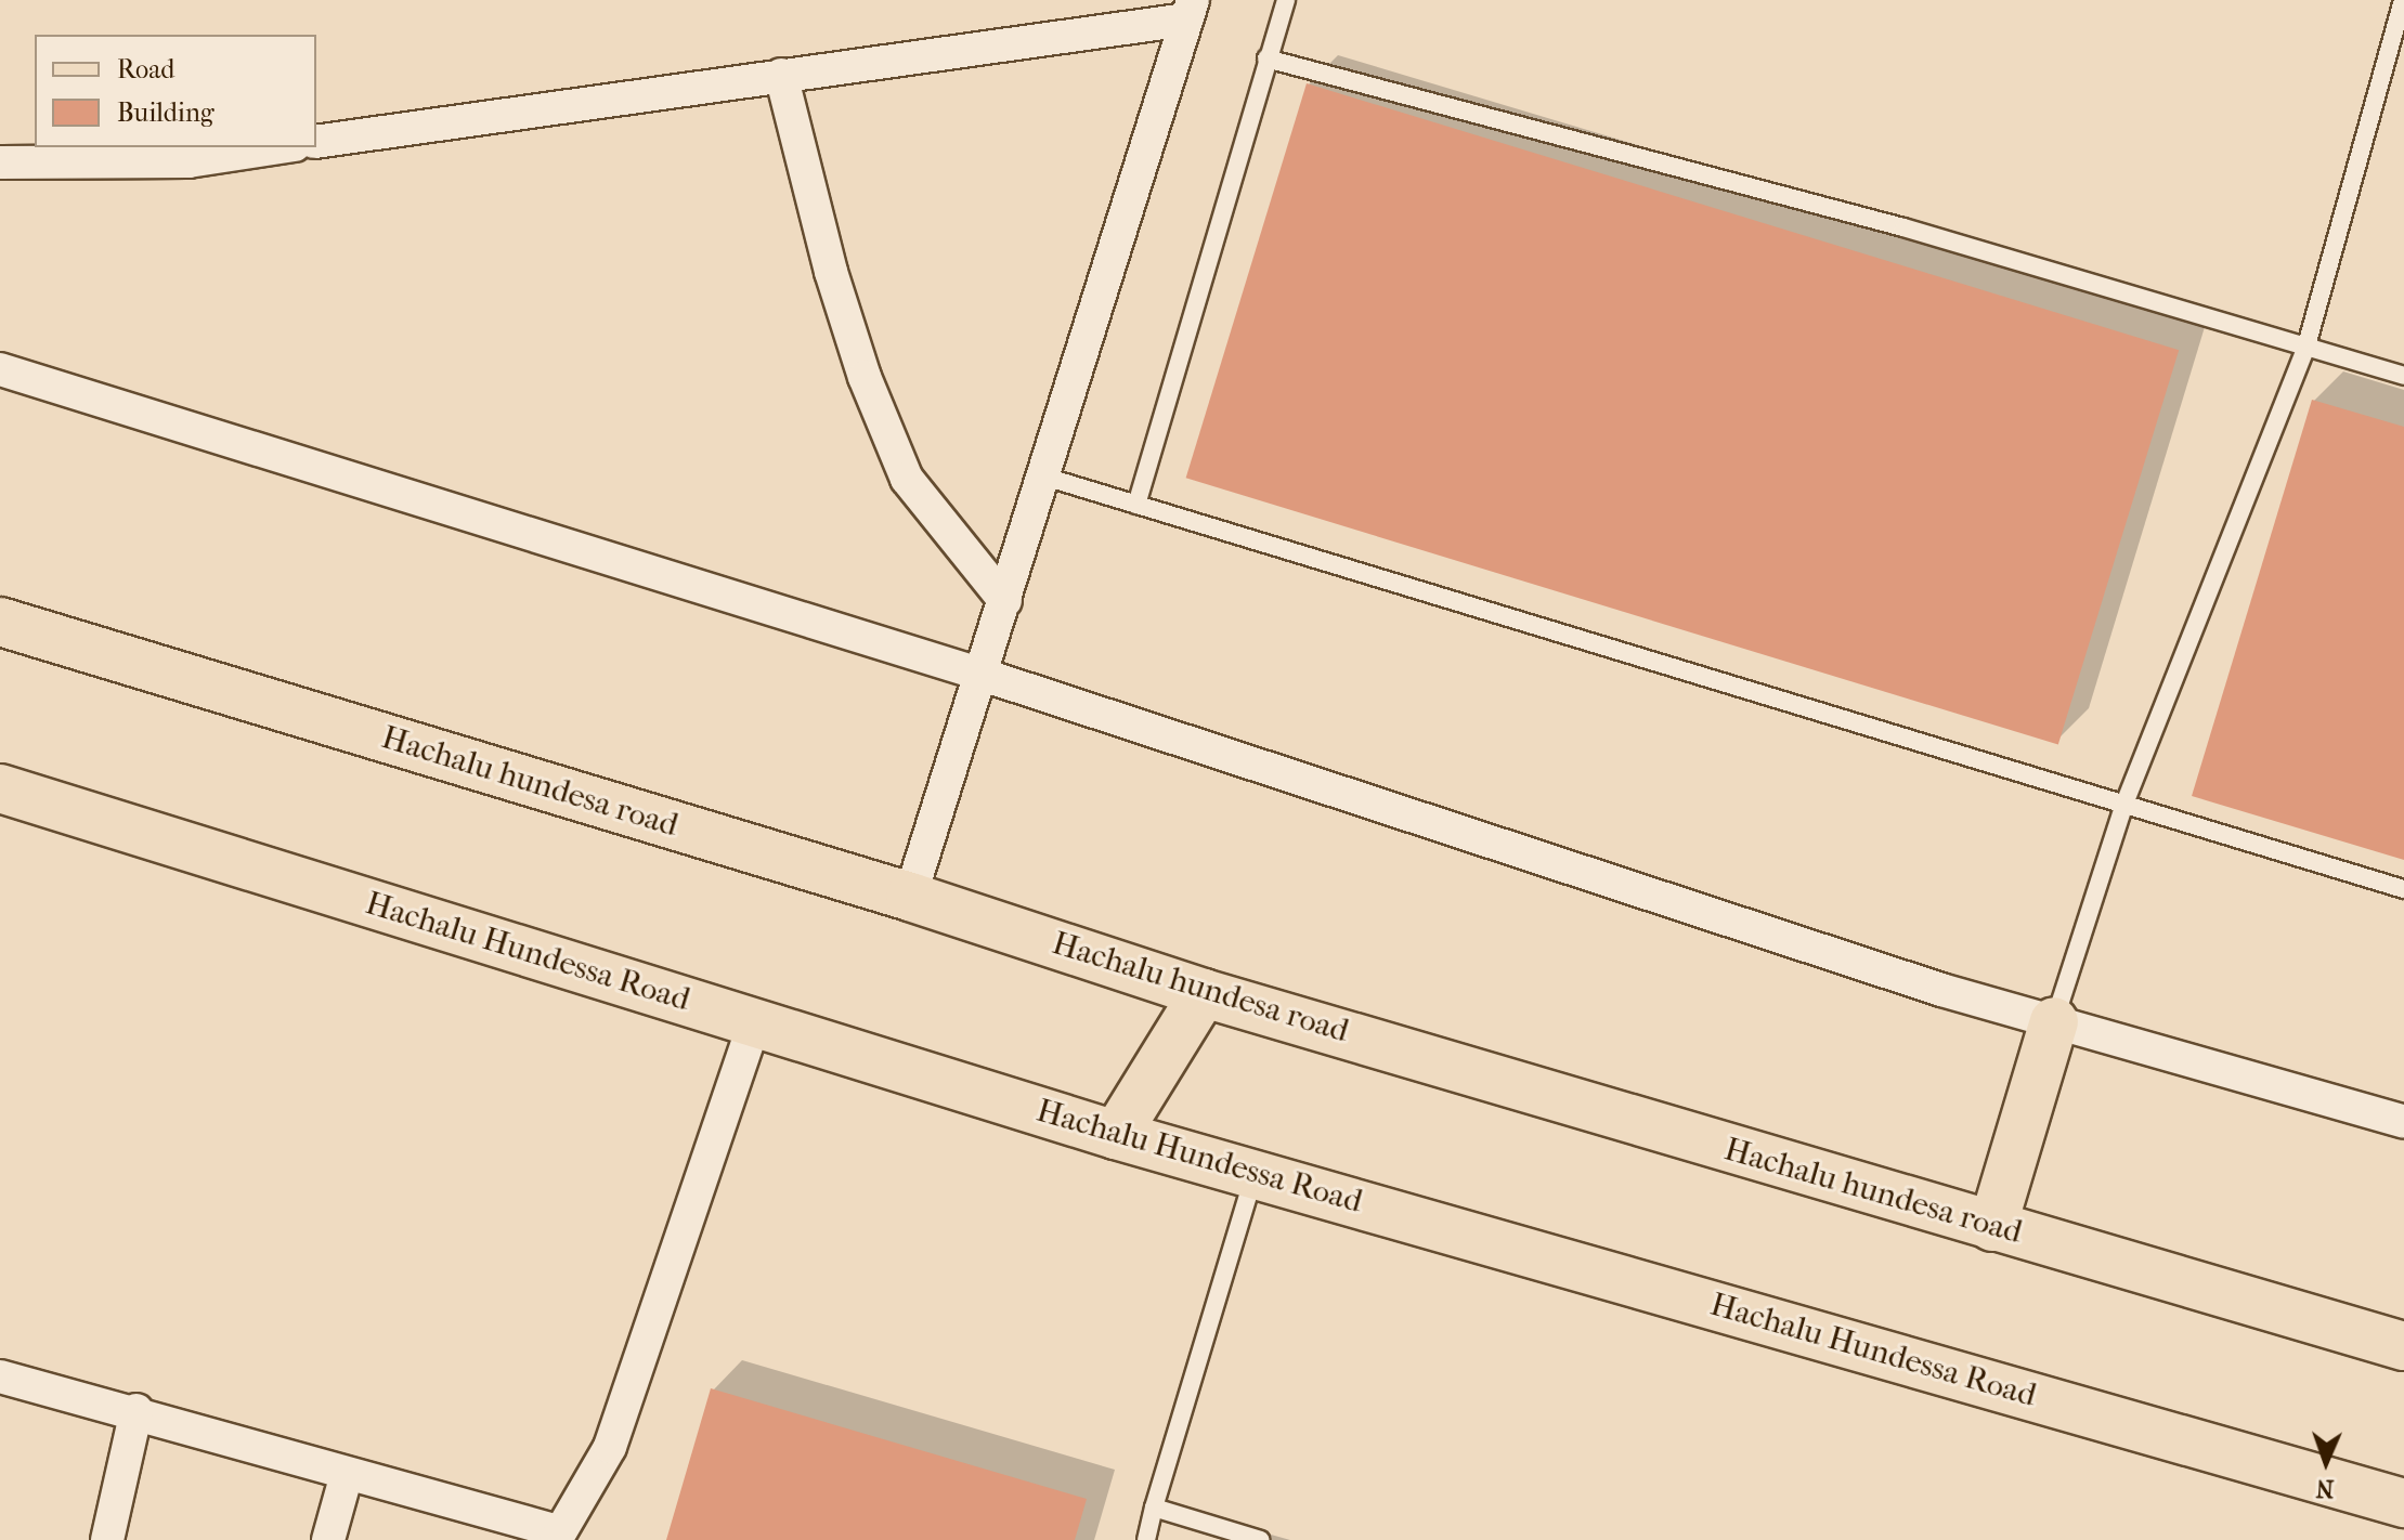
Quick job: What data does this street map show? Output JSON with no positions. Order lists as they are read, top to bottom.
{
  "streets": {
    "main road": ["Hachalu hundesa road", "Hachalu Hundessa Road"]
  },
  "legend": ["Road", "Building"],
  "north": "bottom"
}
